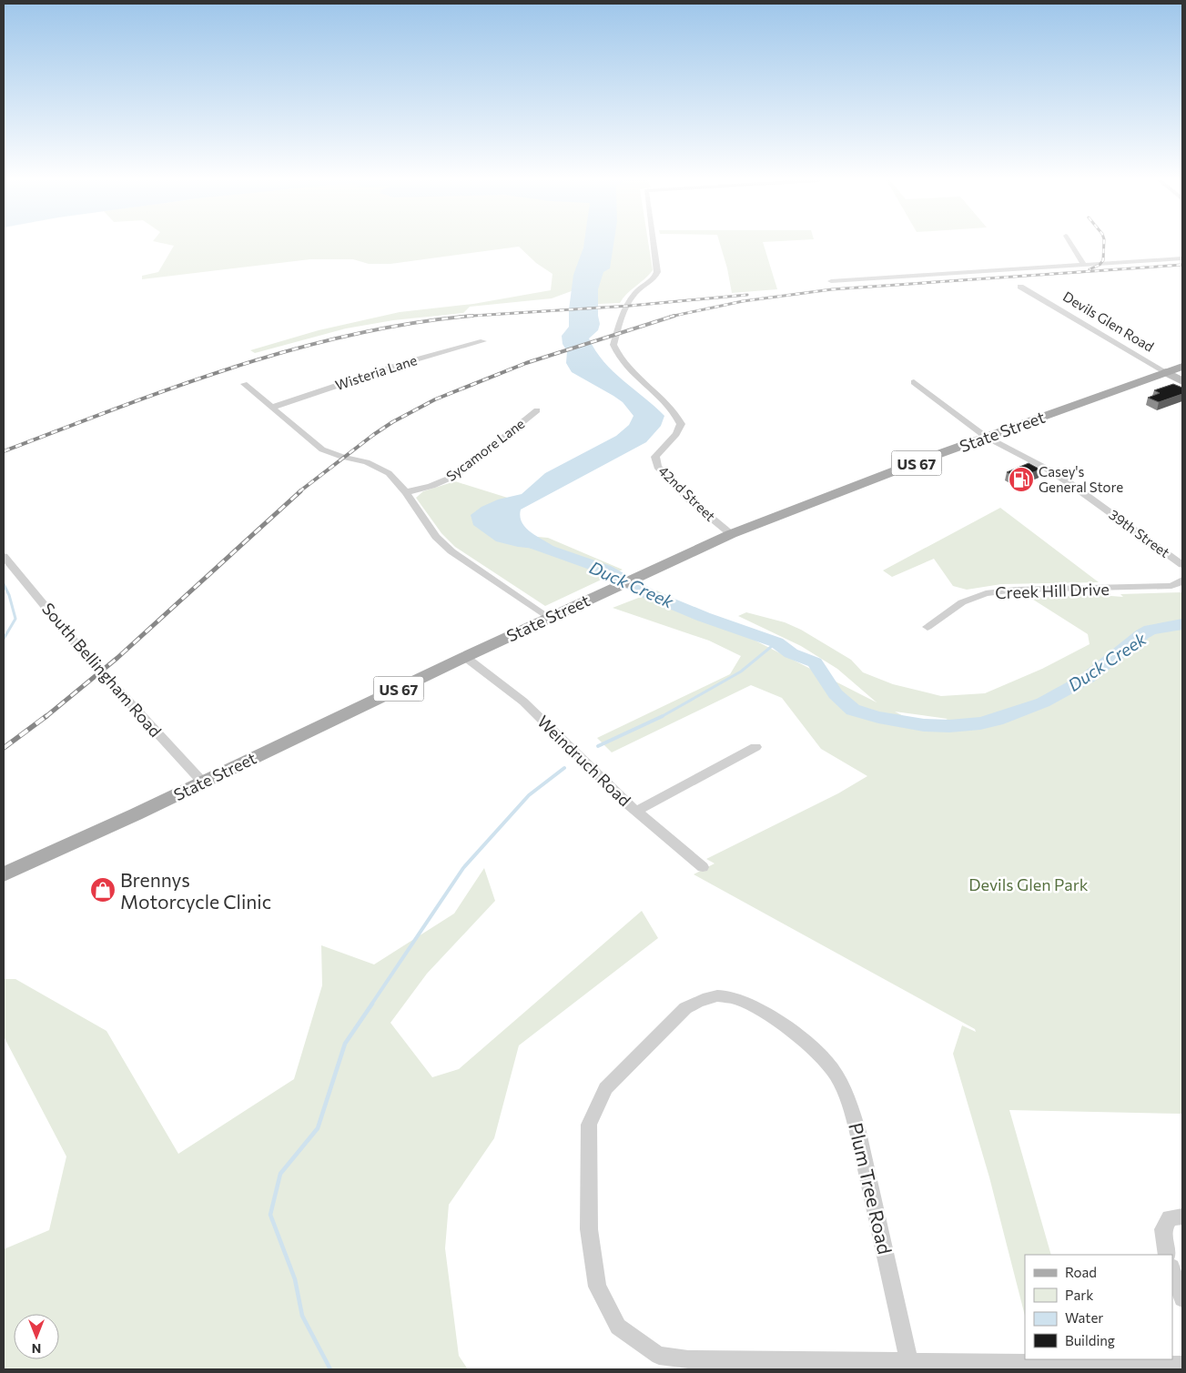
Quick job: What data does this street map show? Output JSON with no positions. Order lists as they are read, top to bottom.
{
  "streets": {
    "main road": ["Devils Glen Road", "State Street", "US 67"],
    "street": [
      "Wisteria Lane",
      "Sycamore Lane",
      "42nd Street",
      "39th Street",
      "Creek Hill Drive",
      "South Bellingham Road",
      "Weindruch Road",
      "Plum Tree Road"
    ]
  },
  "crossings": [
    ["Devils Glen Road", "State Street"],
    ["State Street", "42nd Street"],
    ["State Street", "39th Street"],
    ["State Street", "South Bellingham Road"],
    ["State Street", "Weindruch Road"]
  ],
  "water": ["Duck Creek"],
  "parks": ["Devils Glen Park"],
  "places": {
    "fuel station": ["Casey's General Store"],
    "shop": ["Brennys Motorcycle Clinic"]
  },
  "legend": [
    "Road",
    "Park",
    "Water",
    "Building"
  ],
  "north": "bottom"
}
